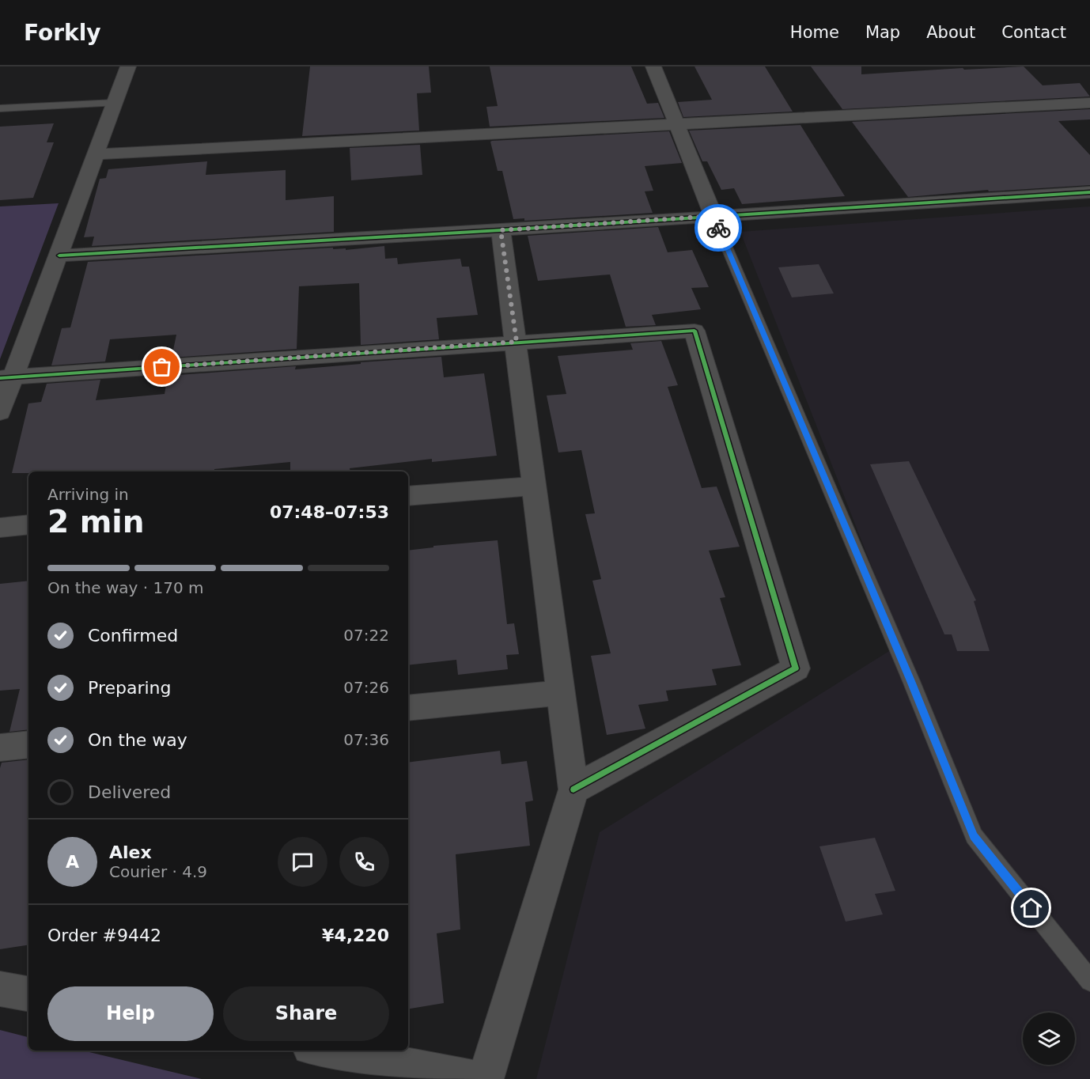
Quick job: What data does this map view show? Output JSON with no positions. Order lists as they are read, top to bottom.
{
  "page": {
    "header": "Forkly",
    "nav": [
      "Home",
      "Map",
      "About",
      "Contact"
    ],
    "heading": ["2 min", "Arriving in", "07:48–07:53"],
    "panel": [
      "Alex",
      "Courier · 4.9",
      "Order #9442",
      "¥4,220"
    ],
    "bar": "On the way · 170 m",
    "list": [
      ["Confirmed", "07:22"],
      ["Preparing", "07:26"],
      ["On the way", "07:36"],
      "Delivered"
    ],
    "round": "A",
    "buttons": ["Help", "Share"]
  }
}
